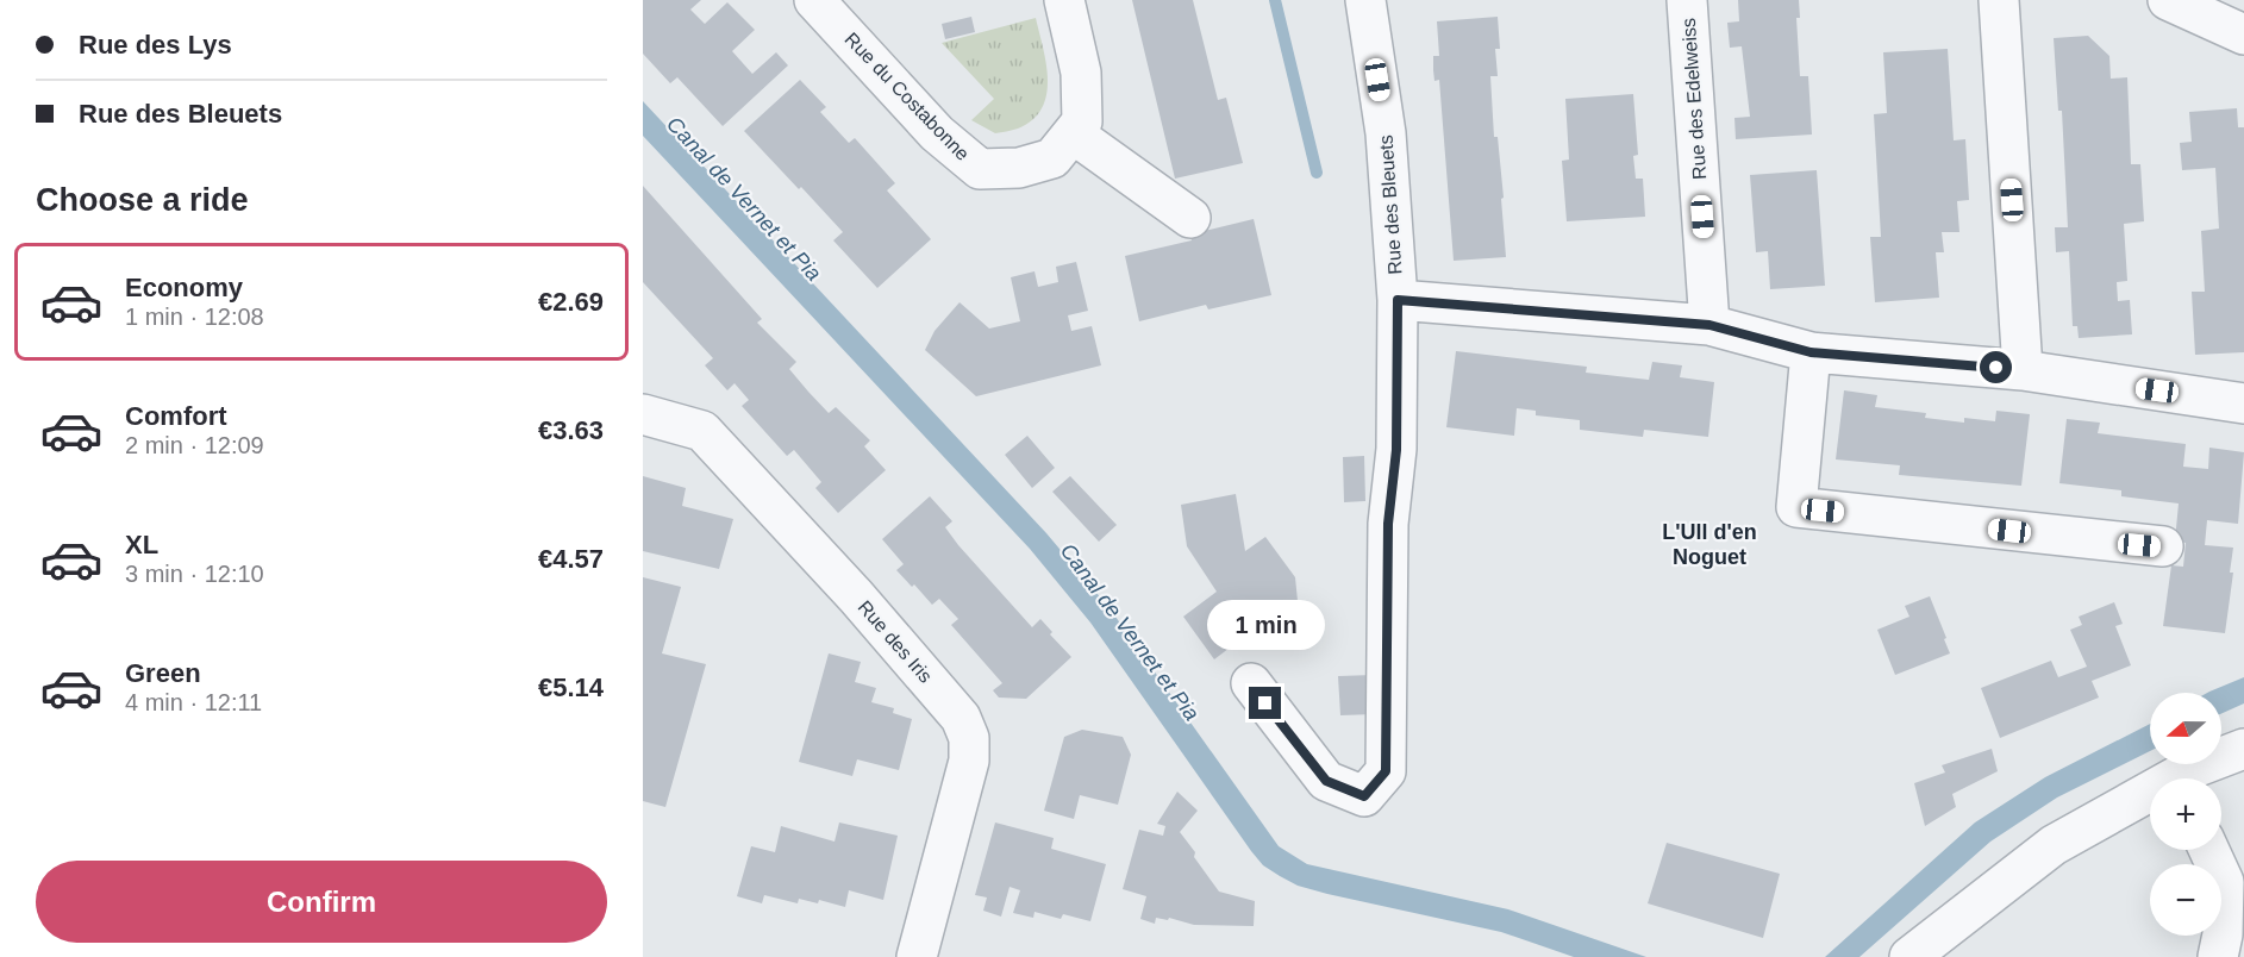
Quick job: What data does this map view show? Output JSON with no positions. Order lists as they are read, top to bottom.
{
  "streets": {
    "street": [
      "Rue du Costabonne",
      "Rue des Edelweiss",
      "Rue des Bleuets",
      "Rue des Iris"
    ]
  },
  "districts": ["L'Ull d'en Noguet"],
  "water": ["Canal de Vernet et Pia"],
  "north": "left",
  "page": {
    "banner": ["Rue des Lys", "Rue des Bleuets"],
    "heading": "Choose a ride",
    "list": [
      {
        "name": "Economy",
        "note": "1 min · 12:08",
        "value": "€2.69"
      },
      {
        "name": "Comfort",
        "note": "2 min · 12:09",
        "value": "€3.63"
      },
      {
        "name": "XL",
        "note": "3 min · 12:10",
        "value": "€4.57"
      },
      {
        "name": "Green",
        "note": "4 min · 12:11",
        "value": "€5.14"
      }
    ],
    "bubble": "1 min",
    "map_buttons": ["+", "−"],
    "buttons": "Confirm"
  }
}
